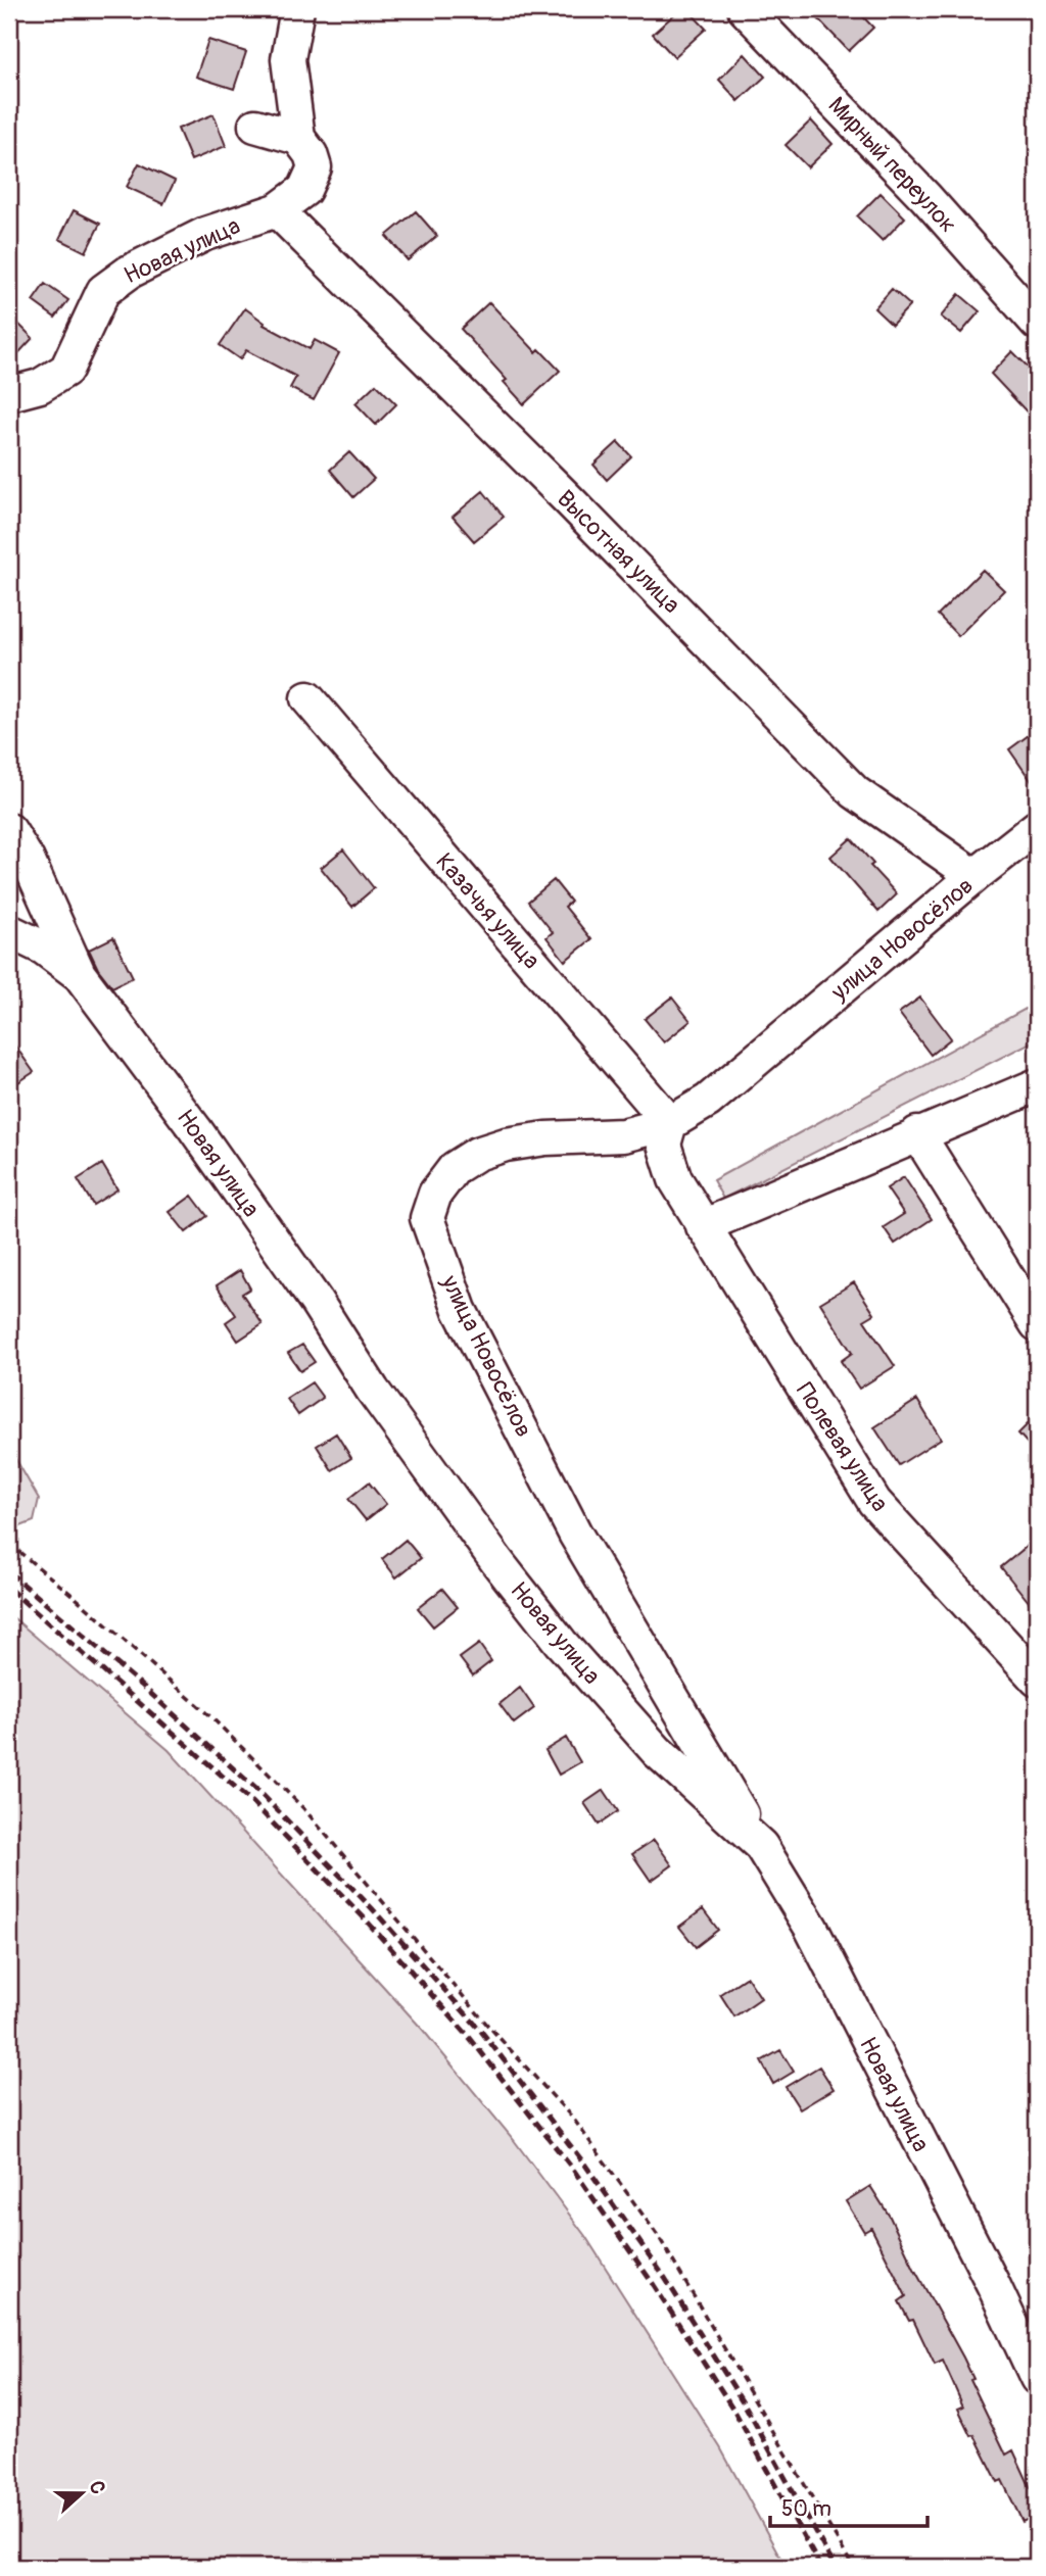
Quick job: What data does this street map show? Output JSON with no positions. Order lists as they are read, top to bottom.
{
  "streets": {
    "street": [
      "Мирный переулок",
      "Новая улица",
      "Высотная улица",
      "Казачья улица",
      "улица Новосёлов",
      "Полевая улица"
    ]
  },
  "crossings": [
    ["Новая улица", "Высотная улица"],
    ["Новая улица", "улица Новосёлов"],
    ["Высотная улица", "улица Новосёлов"],
    ["Казачья улица", "улица Новосёлов"],
    ["Казачья улица", "Полевая улица"],
    ["улица Новосёлов", "Полевая улица"]
  ],
  "scale_bar": "50 m",
  "north": "right"
}
